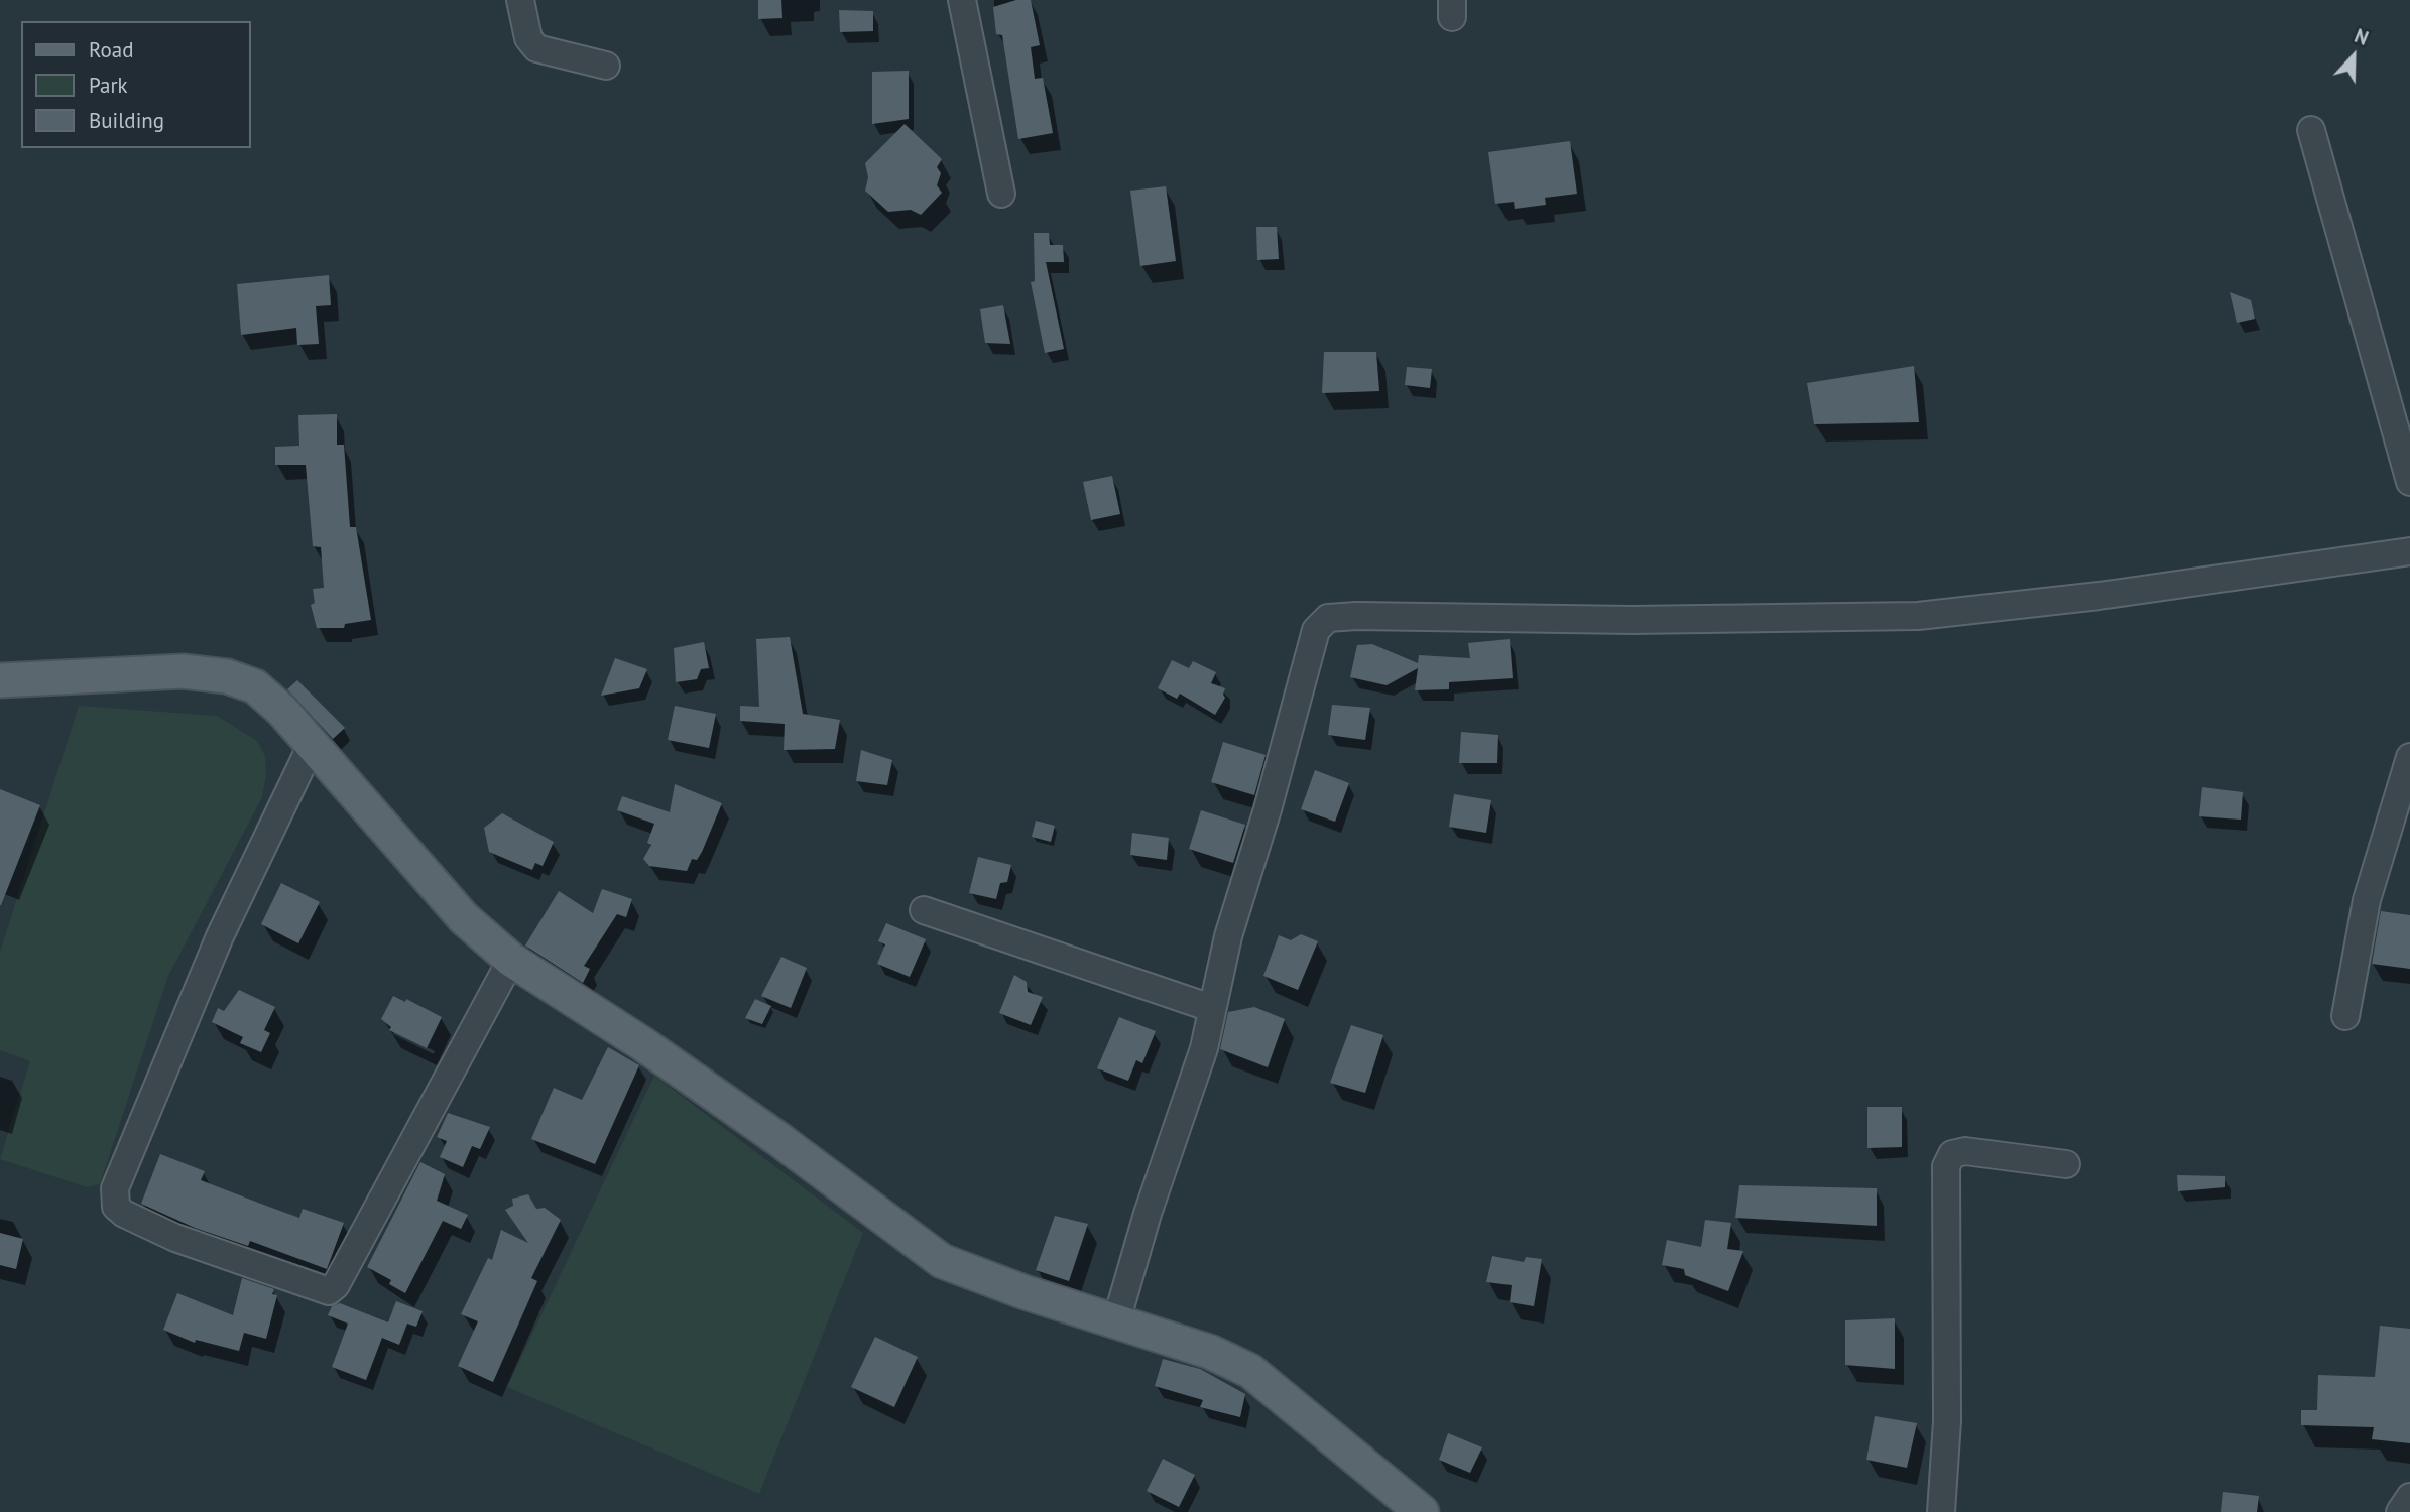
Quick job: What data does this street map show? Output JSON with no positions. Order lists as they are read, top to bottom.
{
  "legend": ["Road", "Park", "Building"],
  "north": "top"
}
